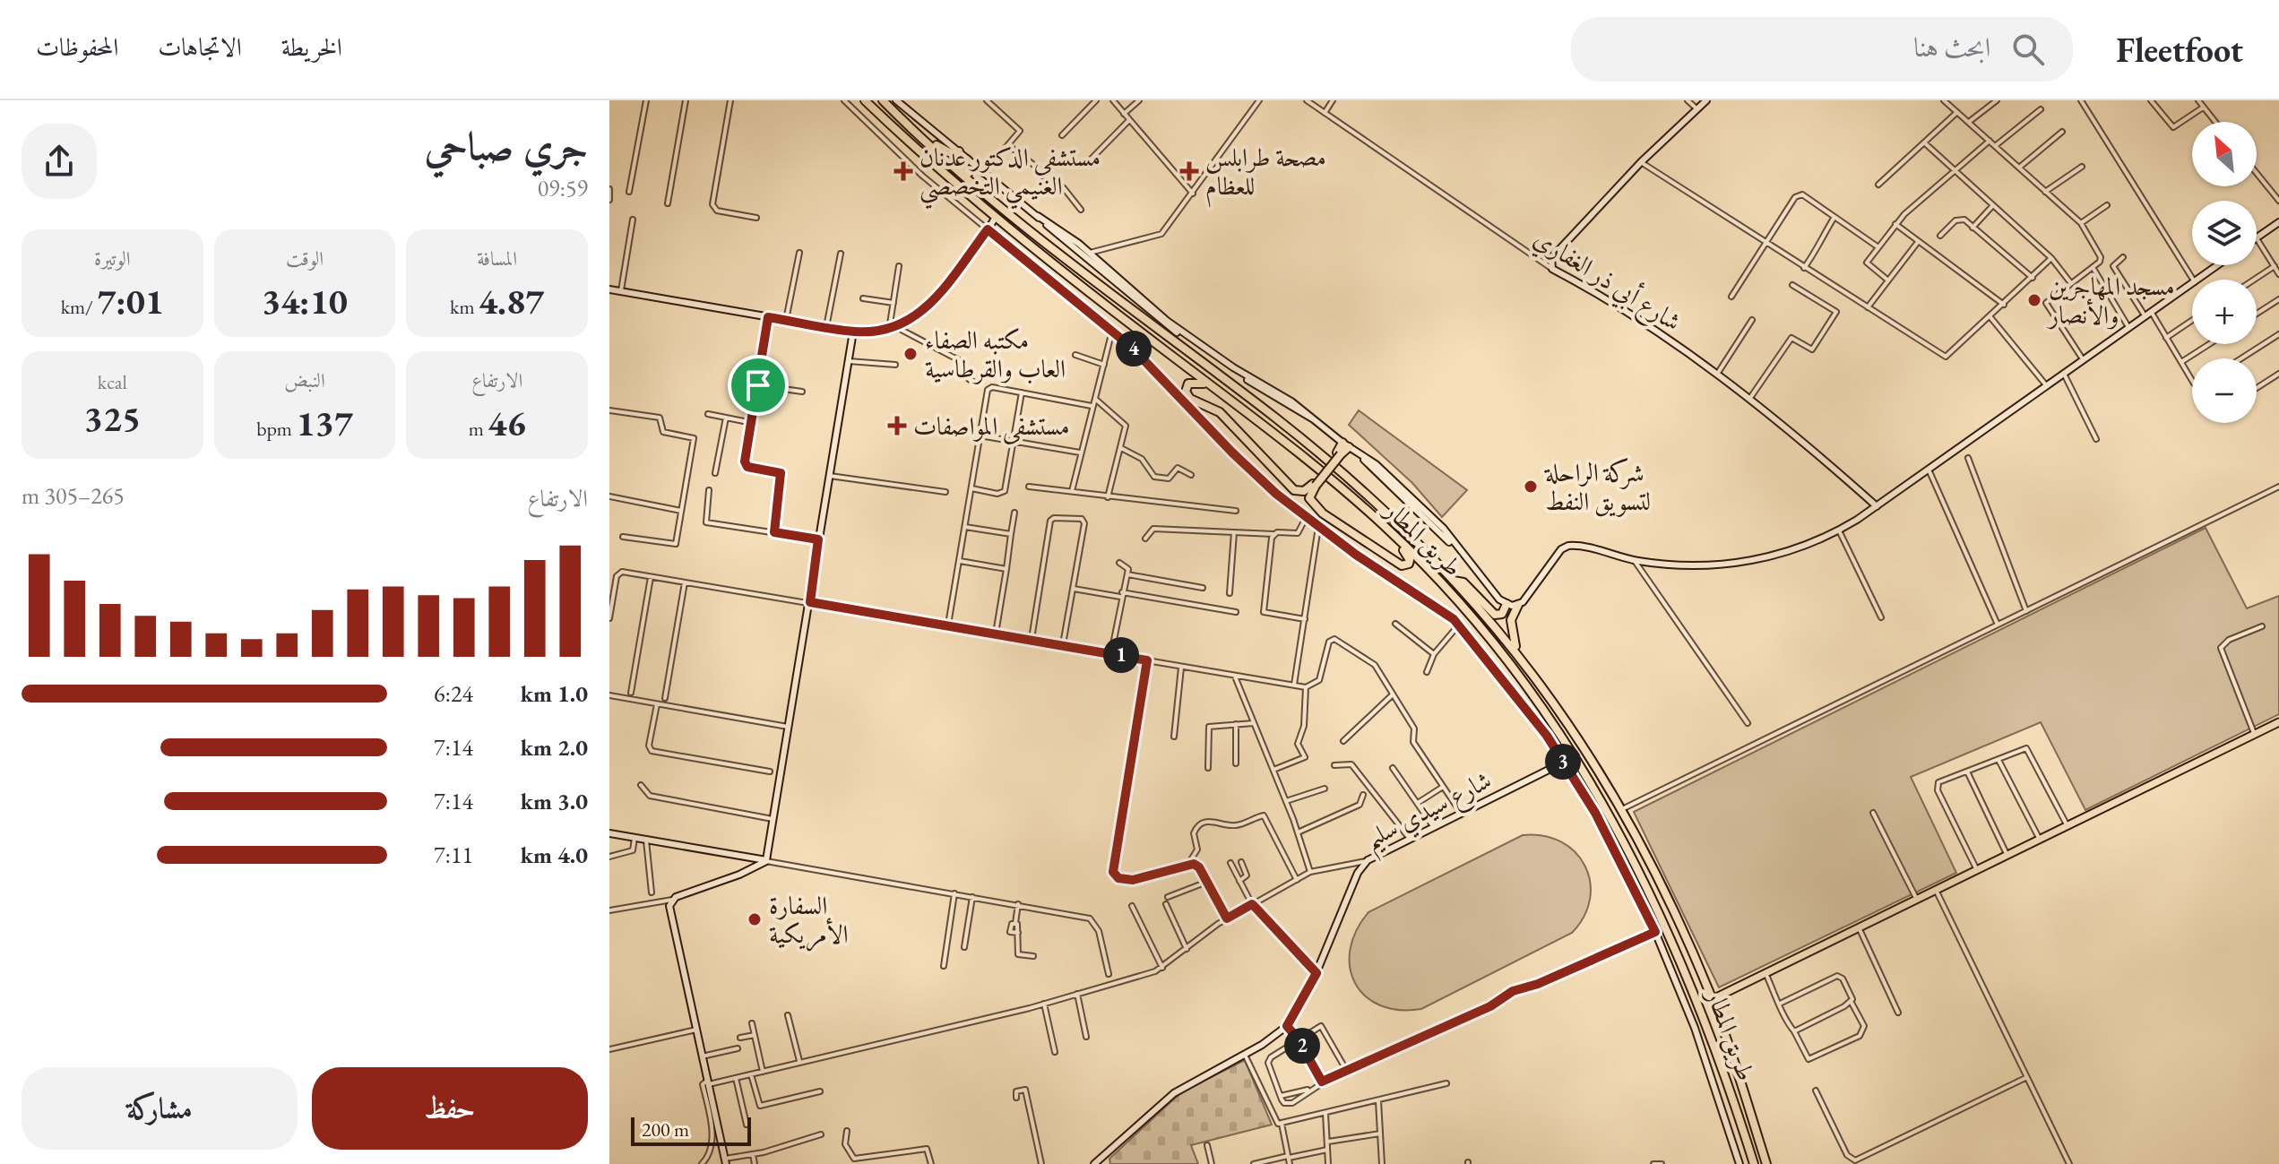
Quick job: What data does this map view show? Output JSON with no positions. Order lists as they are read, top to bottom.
{
  "streets": {
    "highway": ["طريق المطار"],
    "street": ["شارع أبي ذر الغفاري", "شارع سيدي سليم"]
  },
  "crossings": [
    ["طريق المطار", "شارع سيدي سليم"]
  ],
  "places": {
    "health": ["مستشفي الدكتور عدنان الغنيمي التخصصي", "مصحة طرابلس للعظام", "مستشفى المواصفات"],
    "other": [
      "مسجد المهاجرين والأنصار",
      "مكتبه الصفاء العاب والقرطاسية",
      "شركة الراحلة لتسويق النفط",
      "السفارة الأمريكية"
    ]
  },
  "scale_bar": "200 m",
  "north": "top left",
  "page": {
    "header": "Fleetfoot",
    "search": "ابحث هنا",
    "nav": ["الخريطة", "الاتجاهات", "المحفوظات"],
    "heading": ["جري صباحي", "09:59"],
    "map_buttons": ["+", "−"],
    "stats": [
      ["المسافة", "4.87 km"],
      ["الوقت", "34:10"],
      ["الوتيرة", "7:01 /km"],
      ["الارتفاع", "46 m"],
      ["النبض", "137 bpm"],
      ["kcal", "325"]
    ],
    "pins": [
      "4",
      "1",
      "3",
      "2"
    ],
    "chart": ["الارتفاع", "265–305 m"],
    "list": [
      {
        "name": "1.0 km",
        "note": "6:24"
      },
      {
        "name": "2.0 km",
        "note": "7:14"
      },
      {
        "name": "3.0 km",
        "note": "7:14"
      },
      {
        "name": "4.0 km",
        "note": "7:11"
      }
    ],
    "buttons": ["حفظ", "مشاركة"],
    "scale": "200 m"
  }
}
